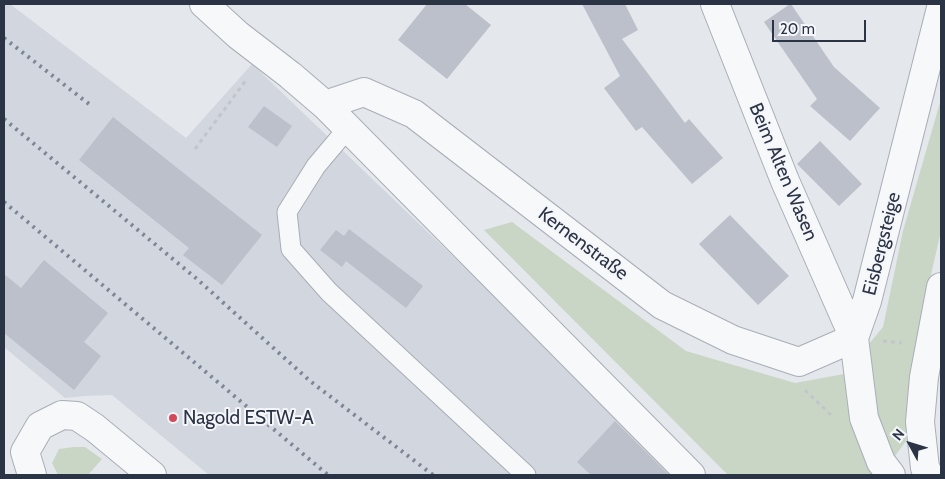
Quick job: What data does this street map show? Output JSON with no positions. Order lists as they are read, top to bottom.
{
  "streets": {
    "street": ["Beim Alten Wasen", "Kernenstraße", "Eisbergsteige"]
  },
  "crossings": [
    ["Beim Alten Wasen", "Kernenstraße"],
    ["Beim Alten Wasen", "Eisbergsteige"],
    ["Kernenstraße", "Eisbergsteige"]
  ],
  "places": ["Nagold ESTW-A"],
  "scale_bar": "20 m",
  "north": "top left"
}
